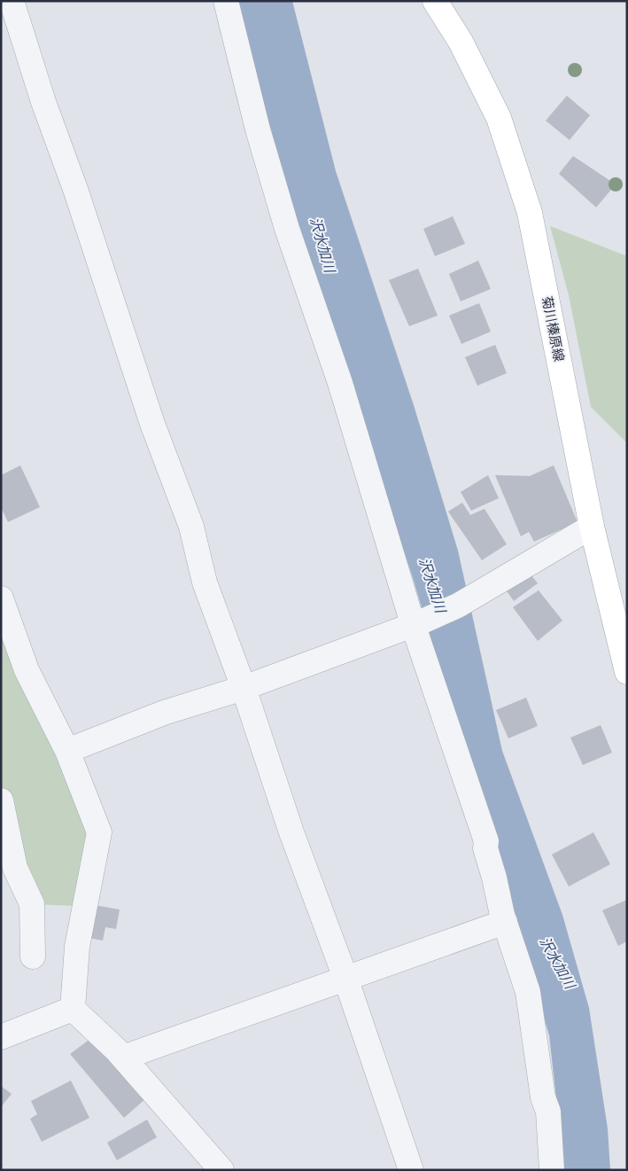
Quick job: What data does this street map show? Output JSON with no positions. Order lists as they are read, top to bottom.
{
  "streets": {
    "main road": ["菊川榛原線"]
  },
  "water": ["沢水加川"]
}
